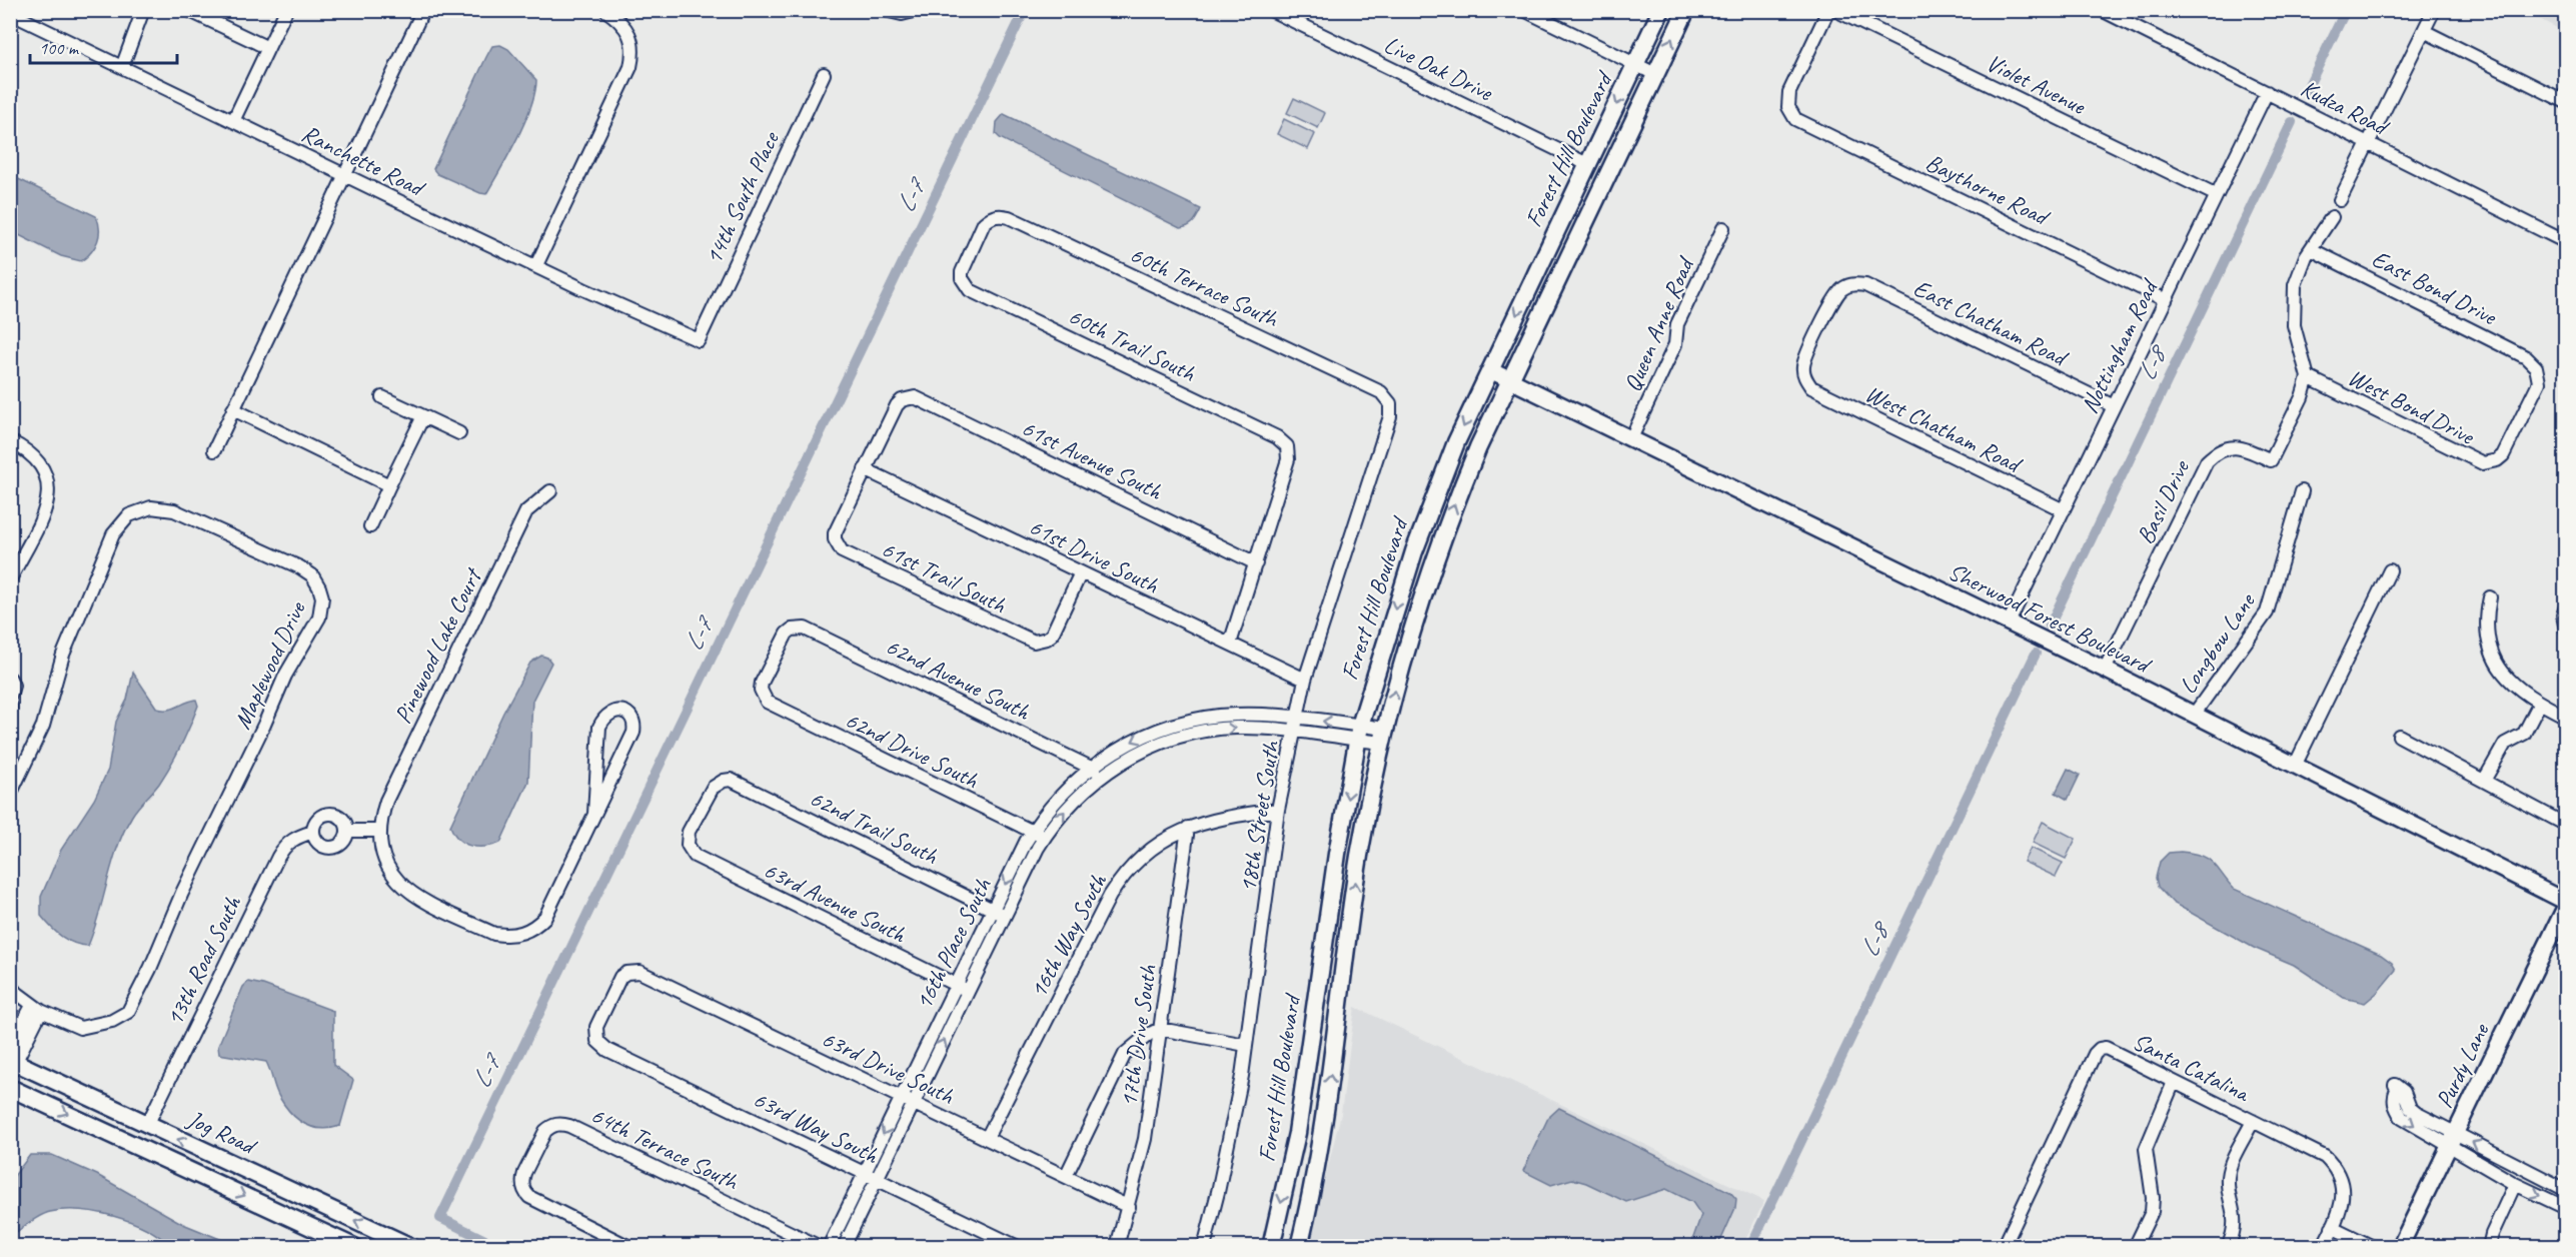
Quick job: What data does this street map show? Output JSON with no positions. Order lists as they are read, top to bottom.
{
  "streets": {
    "main road": ["Forest Hill Boulevard", "Jog Road"],
    "street": [
      "Live Oak Drive",
      "Violet Avenue",
      "Kudza Road",
      "Ranchette Road",
      "Baythorne Road",
      "14th South Place",
      "60th Terrace South",
      "East Bond Drive",
      "East Chatham Road",
      "Queen Anne Road",
      "60th Trail South",
      "Nottingham Road",
      "West Bond Drive",
      "West Chatham Road",
      "61st Avenue South",
      "Basil Drive",
      "61st Drive South",
      "61st Trail South",
      "Sherwood Forest Boulevard",
      "Longbow Lane",
      "Pinewood Lake Court",
      "Maplewood Drive",
      "62nd Avenue South",
      "62nd Drive South",
      "18th Street South",
      "62nd Trail South",
      "63rd Avenue South",
      "16th Way South",
      "16th Place South",
      "13th Road South",
      "17th Drive South",
      "Purdy Lane",
      "63rd Drive South",
      "Santa Catalina",
      "63rd Way South",
      "64th Terrace South"
    ]
  },
  "crossings": [
    ["Live Oak Drive", "Forest Hill Boulevard"],
    ["Violet Avenue", "Nottingham Road"],
    ["Kudza Road", "Nottingham Road"],
    ["Forest Hill Boulevard", "Sherwood Forest Boulevard"],
    ["Forest Hill Boulevard", "16th Place South"],
    ["Ranchette Road", "14th South Place"],
    ["Baythorne Road", "Nottingham Road"],
    ["60th Terrace South", "60th Trail South"],
    ["60th Terrace South", "18th Street South"],
    ["East Bond Drive", "West Bond Drive"],
    ["East Chatham Road", "Nottingham Road"],
    ["East Chatham Road", "West Chatham Road"],
    ["Queen Anne Road", "Sherwood Forest Boulevard"],
    ["60th Trail South", "61st Avenue South"],
    ["Nottingham Road", "West Chatham Road"],
    ["Nottingham Road", "Sherwood Forest Boulevard"],
    ["West Bond Drive", "Basil Drive"],
    ["61st Avenue South", "61st Drive South"],
    ["61st Avenue South", "61st Trail South"],
    ["Basil Drive", "Sherwood Forest Boulevard"],
    ["61st Drive South", "61st Trail South"],
    ["61st Drive South", "18th Street South"],
    ["Sherwood Forest Boulevard", "Longbow Lane"],
    ["Sherwood Forest Boulevard", "Purdy Lane"],
    ["62nd Avenue South", "62nd Drive South"],
    ["62nd Avenue South", "16th Place South"],
    ["62nd Drive South", "16th Place South"],
    ["18th Street South", "16th Way South"],
    ["18th Street South", "16th Place South"],
    ["62nd Trail South", "63rd Avenue South"],
    ["62nd Trail South", "16th Place South"],
    ["63rd Avenue South", "16th Place South"],
    ["16th Way South", "17th Drive South"],
    ["16th Way South", "63rd Drive South"],
    ["16th Place South", "63rd Drive South"],
    ["16th Place South", "63rd Way South"],
    ["13th Road South", "Jog Road"],
    ["17th Drive South", "63rd Drive South"],
    ["63rd Drive South", "63rd Way South"]
  ],
  "water": ["L-7", "L-8"],
  "scale_bar": "100 m"
}
